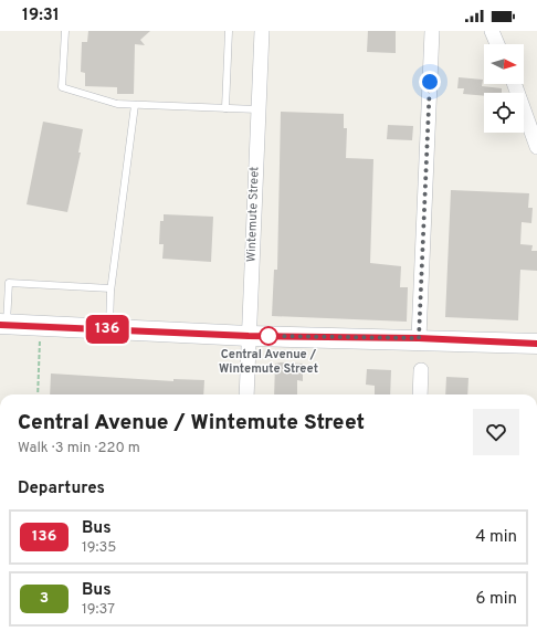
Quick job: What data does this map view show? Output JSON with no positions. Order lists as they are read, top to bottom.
{
  "streets": {
    "street": ["Wintemute Street"]
  },
  "places": ["Central Avenue / Wintemute Street"],
  "lines": ["bus line 136"],
  "north": "right",
  "page": {
    "status": "19:31",
    "on_map": "136",
    "heading": [
      ["Central Avenue / Wintemute Street", "Walk · 3 min · 220 m"],
      "Departures"
    ],
    "list": [
      {
        "mark": "136",
        "name": "Bus",
        "note": "19:35",
        "value": "4 min"
      },
      {
        "mark": "3",
        "name": "Bus",
        "note": "19:37",
        "value": "6 min"
      }
    ]
  }
}
